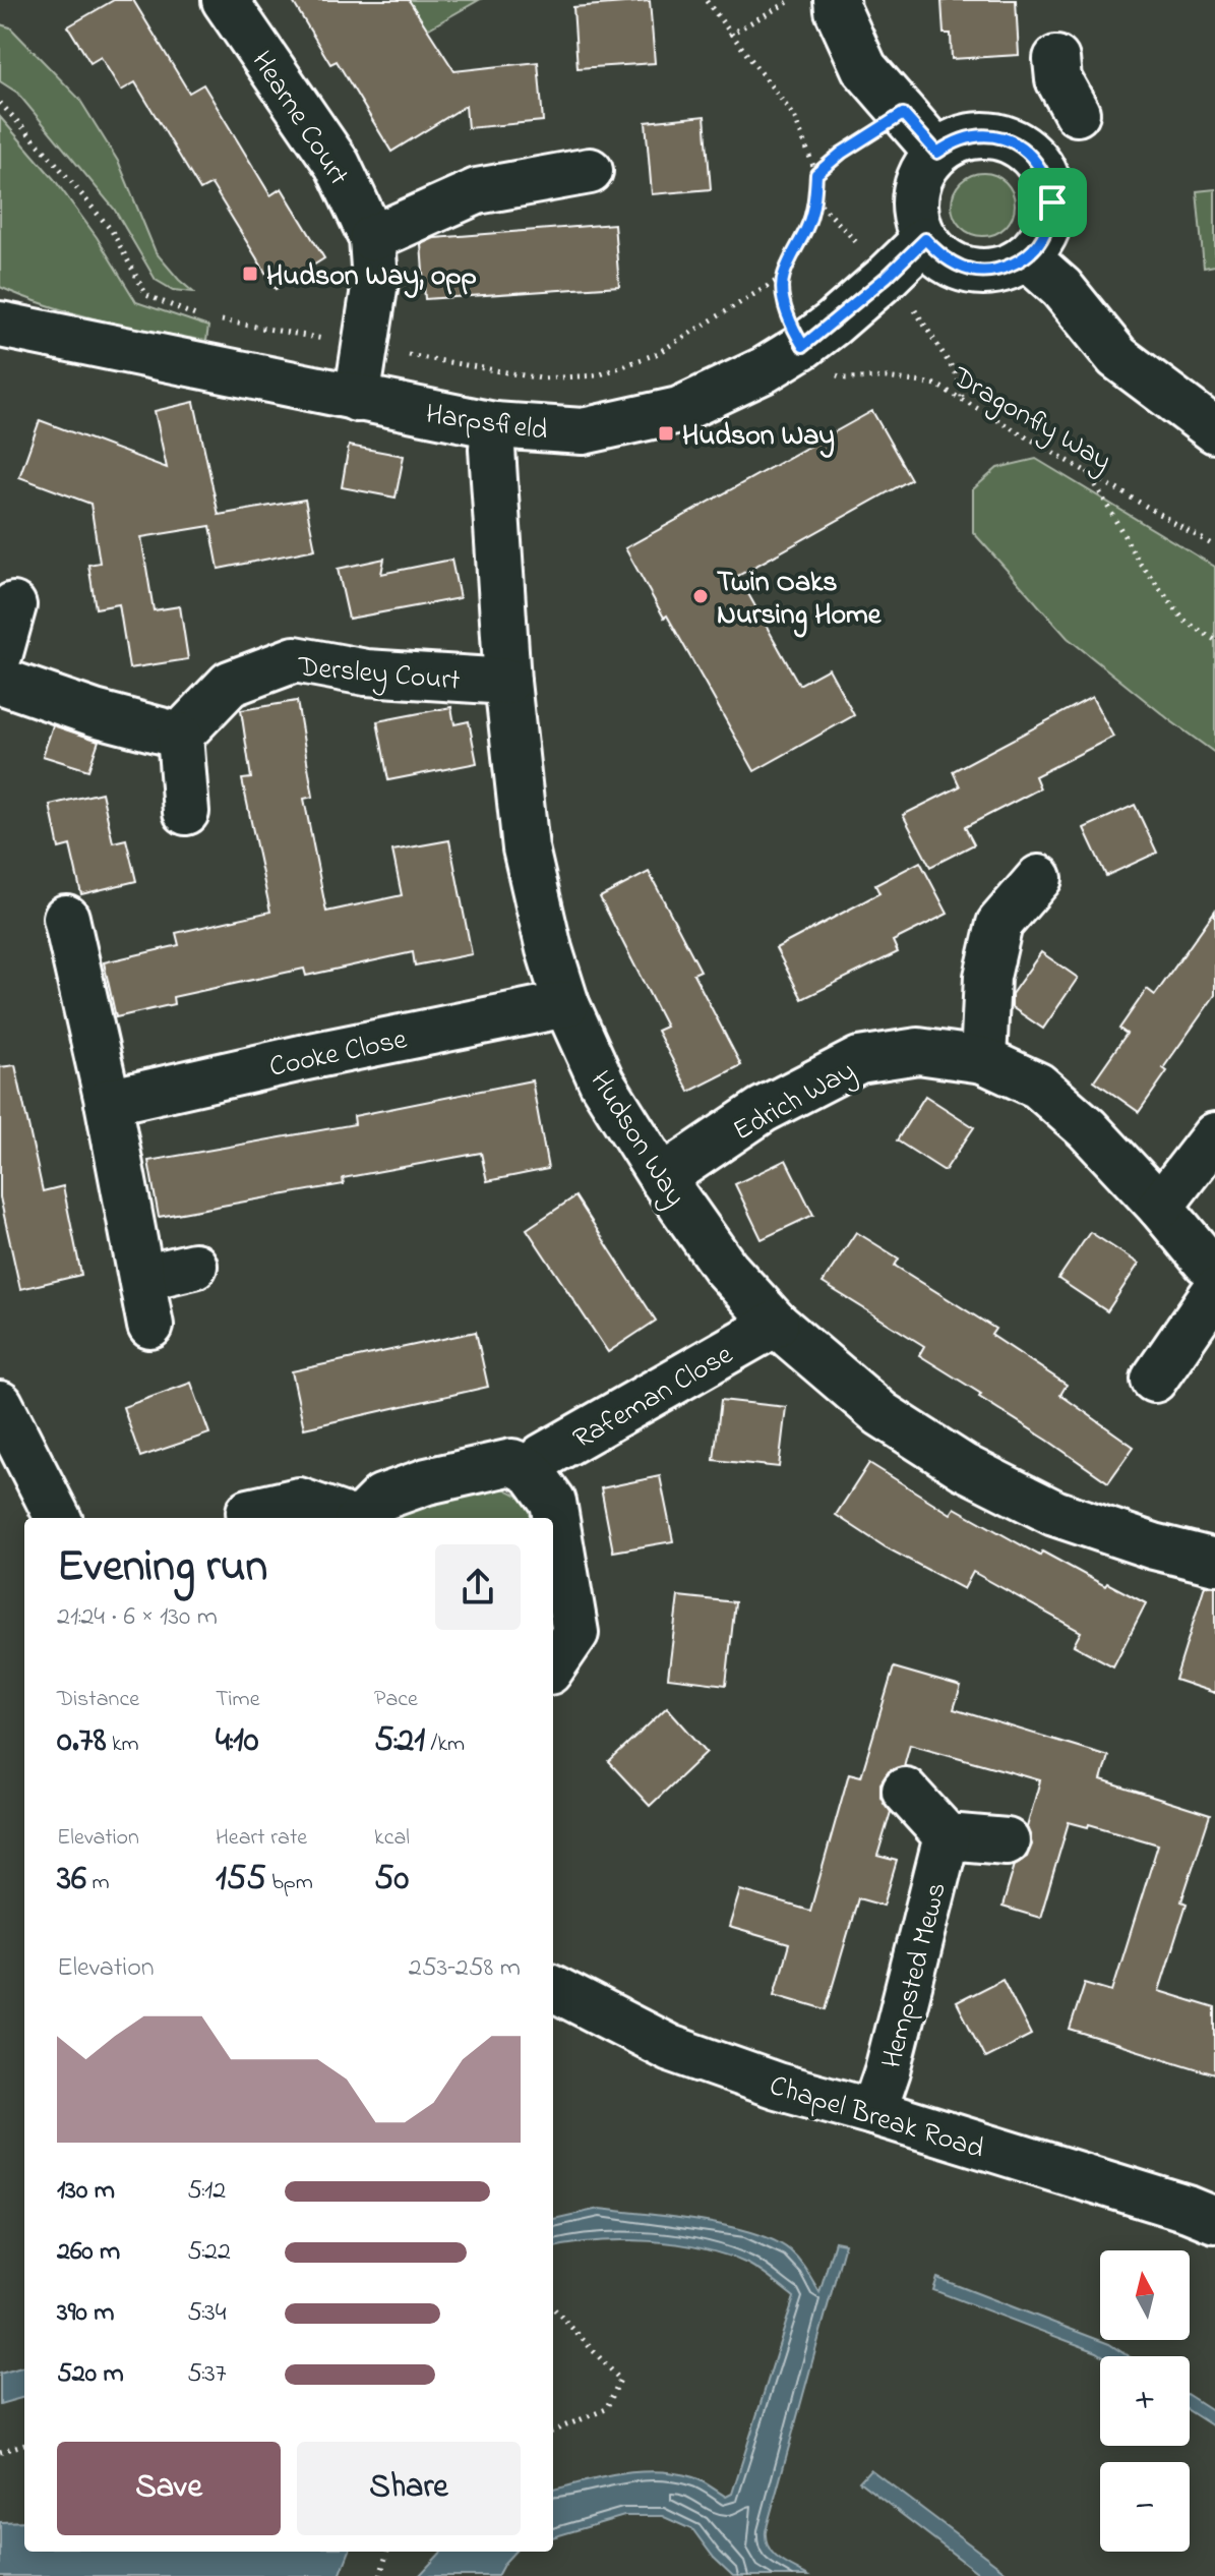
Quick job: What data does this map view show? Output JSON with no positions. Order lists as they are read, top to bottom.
{
  "streets": {
    "street": [
      "Hearne Court",
      "Harpsfield",
      "Dersley Court",
      "Cooke Close",
      "Edrich Way",
      "Hudson Way",
      "Rafeman Close",
      "Hempsted Mews",
      "Chapel Break Road"
    ],
    "path": ["Dragonfly Way"]
  },
  "crossings": [
    ["Hearne Court", "Harpsfield"],
    ["Dragonfly Way", "Harpsfield"],
    ["Harpsfield", "Hudson Way"],
    ["Dersley Court", "Hudson Way"],
    ["Cooke Close", "Hudson Way"],
    ["Edrich Way", "Hudson Way"],
    ["Hudson Way", "Rafeman Close"],
    ["Hempsted Mews", "Chapel Break Road"]
  ],
  "places": {
    "transit": ["Hudson Way, opp", "Hudson Way"],
    "other": ["Twin Oaks Nursing Home"]
  },
  "north": "top",
  "page": {
    "heading": ["Evening run", "21:24 · 6 × 130 m"],
    "stats": [
      ["Distance", "0.78 km"],
      ["Time", "4:10"],
      ["Pace", "5:21 /km"],
      ["Elevation", "36 m"],
      ["Heart rate", "155 bpm"],
      ["kcal", "50"]
    ],
    "chart": ["Elevation", "253–258 m"],
    "list": [
      {
        "name": "130 m",
        "note": "5:12"
      },
      {
        "name": "260 m",
        "note": "5:22"
      },
      {
        "name": "390 m",
        "note": "5:34"
      },
      {
        "name": "520 m",
        "note": "5:37"
      }
    ],
    "map_buttons": ["+", "−"],
    "buttons": ["Save", "Share"]
  }
}
